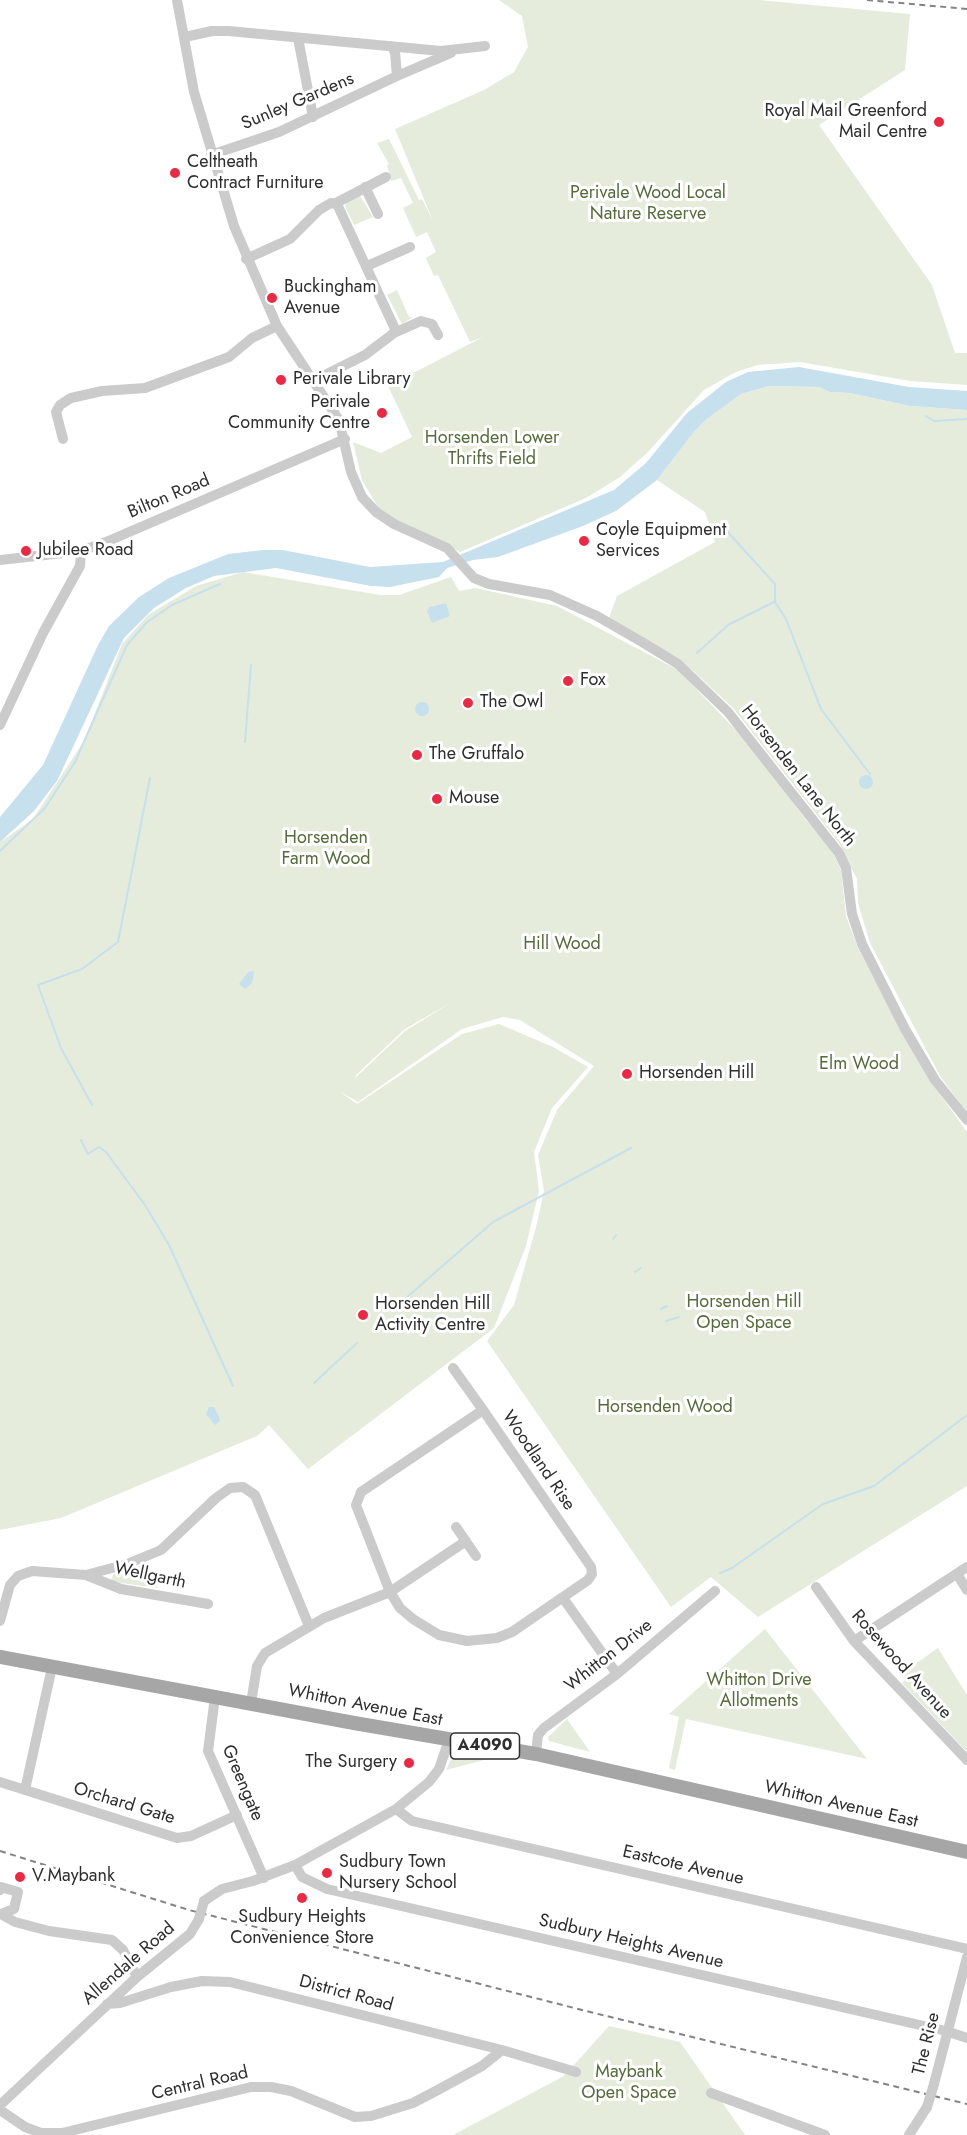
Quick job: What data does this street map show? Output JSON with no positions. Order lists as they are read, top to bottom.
{
  "streets": {
    "main road": ["Whitton Avenue East", "A4090"],
    "street": [
      "Sunley Gardens",
      "Bilton Road",
      "Horsenden Lane North",
      "Woodland Rise",
      "Wellgarth",
      "Whitton Drive",
      "Rosewood Avenue",
      "Greengate",
      "Orchard Gate",
      "Eastcote Avenue",
      "Sudbury Heights Avenue",
      "Allendale Road",
      "District Road",
      "The Rise",
      "Central Road"
    ]
  },
  "crossings": [
    ["Bilton Road", "Horsenden Lane North"],
    ["Whitton Drive", "Whitton Avenue East"],
    ["Whitton Avenue East", "Greengate"],
    ["Whitton Avenue East", "Allendale Road"],
    ["Greengate", "Orchard Gate"],
    ["Greengate", "Allendale Road"],
    ["Eastcote Avenue", "Allendale Road"],
    ["Sudbury Heights Avenue", "Allendale Road"],
    ["Sudbury Heights Avenue", "The Rise"],
    ["Allendale Road", "District Road"],
    ["District Road", "Central Road"]
  ],
  "parks": [
    "Perivale Wood Local Nature Reserve",
    "Horsenden Lower Thrifts Field",
    "Horsenden Farm Wood",
    "Hill Wood",
    "Elm Wood",
    "Horsenden Hill Open Space",
    "Horsenden Wood",
    "Whitton Drive Allotments",
    "Maybank Open Space"
  ],
  "places": [
    "Royal Mail Greenford Mail Centre",
    "Celtheath Contract Furniture",
    "Buckingham Avenue",
    "Perivale Library",
    "Perivale Community Centre",
    "Coyle Equipment Services",
    "Jubilee Road",
    "Fox",
    "The Owl",
    "The Gruffalo",
    "Mouse",
    "Horsenden Hill",
    "Horsenden Hill Activity Centre",
    "The Surgery",
    "Sudbury Town Nursery School",
    "V.Maybank",
    "Sudbury Heights Convenience Store"
  ]
}
